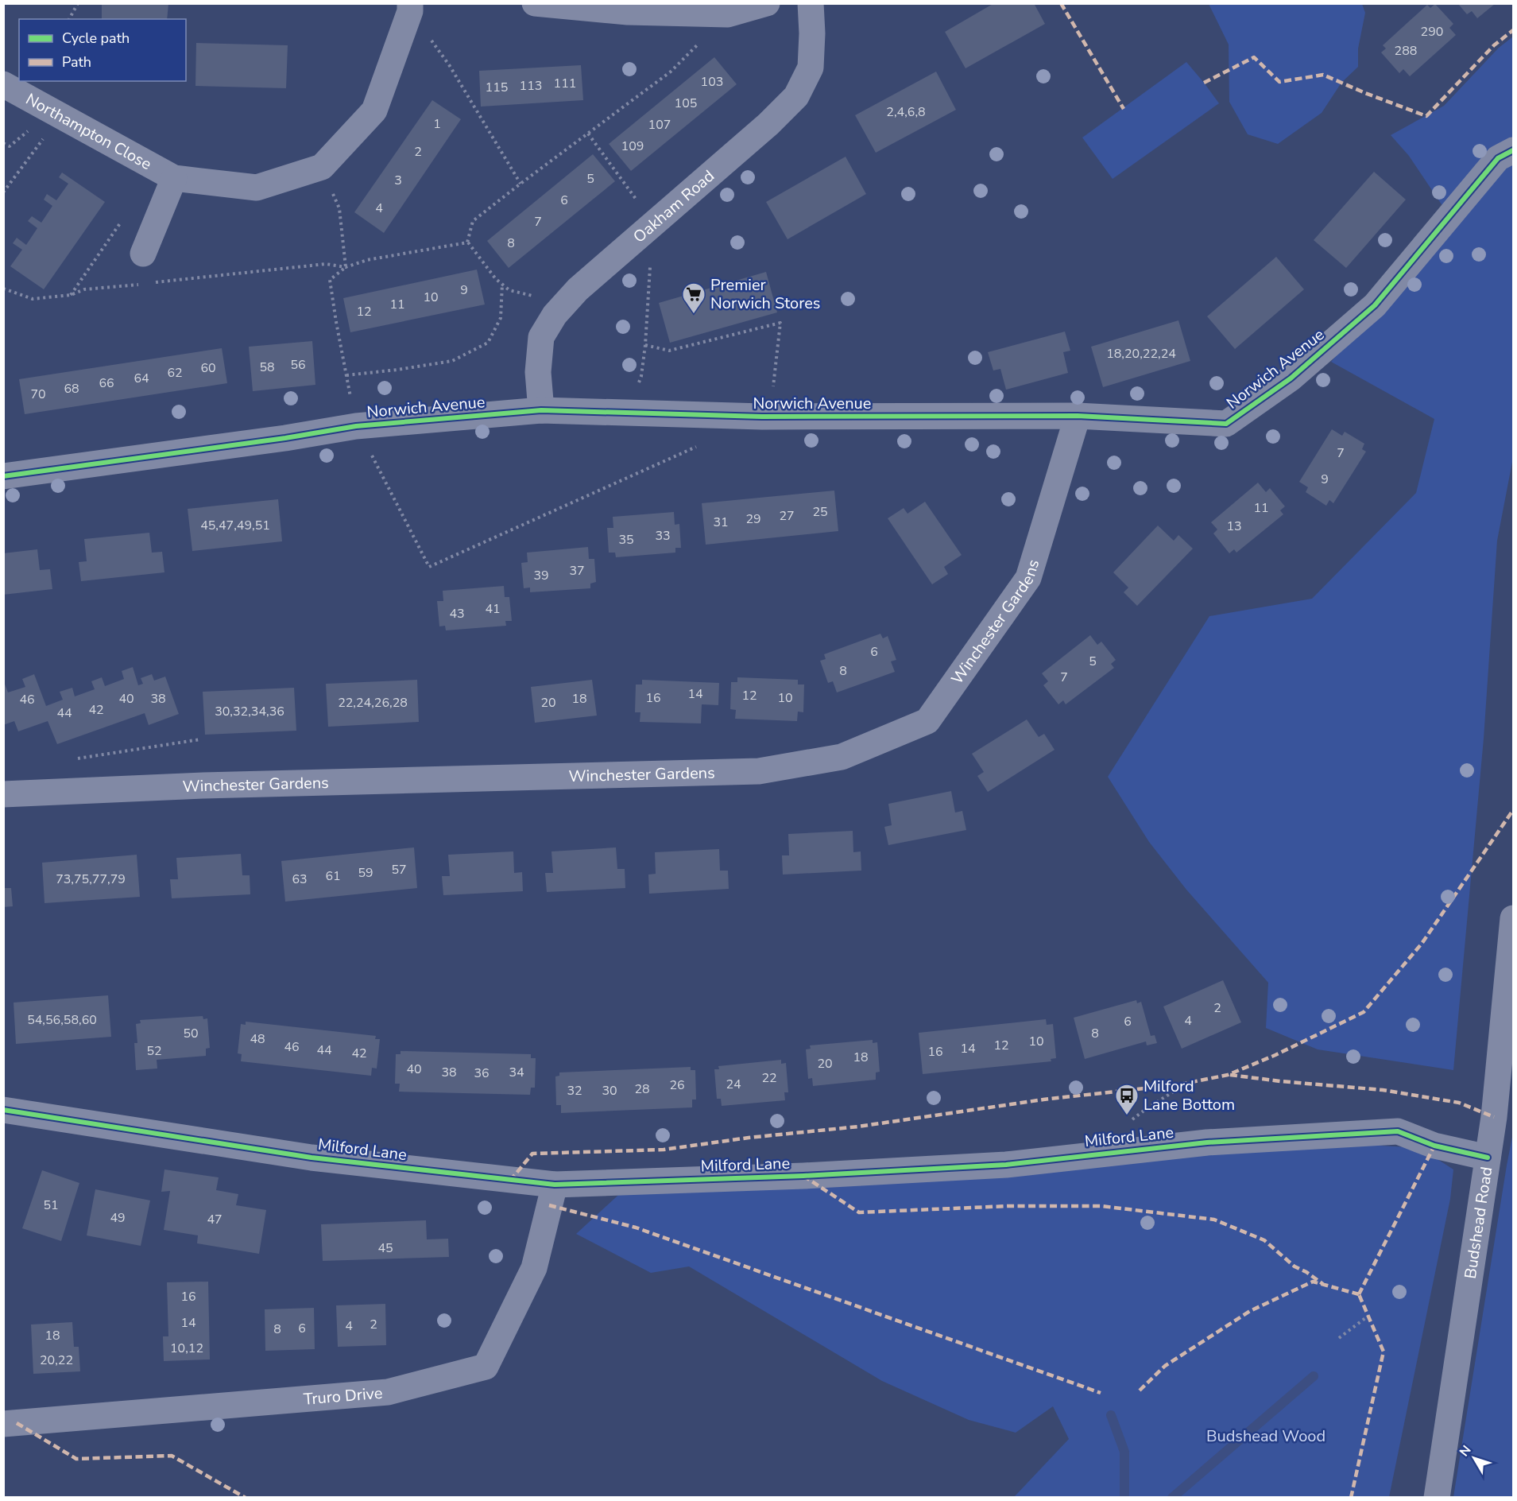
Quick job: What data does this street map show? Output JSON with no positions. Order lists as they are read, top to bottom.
{
  "streets": {
    "street": [
      "Northampton Close",
      "Oakham Road",
      "Norwich Avenue",
      "Winchester Gardens",
      "Milford Lane",
      "Budshead Road",
      "Truro Drive"
    ]
  },
  "crossings": [
    ["Oakham Road", "Norwich Avenue"],
    ["Norwich Avenue", "Winchester Gardens"],
    ["Milford Lane", "Budshead Road"],
    ["Milford Lane", "Truro Drive"]
  ],
  "parks": ["Budshead Wood"],
  "places": {
    "supermarket": ["Premier Norwich Stores"],
    "bus stop": ["Milford Lane Bottom"]
  },
  "house_numbers": [
    "290",
    "288",
    "103",
    "111",
    "113",
    "115",
    "105",
    "2,4,6,8",
    "1",
    "107",
    "109",
    "2",
    "5",
    "3",
    "6",
    "4",
    "7",
    "8",
    "9",
    "10",
    "11",
    "12",
    "18,20,22,24",
    "56",
    "58",
    "60",
    "62",
    "64",
    "66",
    "68",
    "70",
    "7",
    "9",
    "11",
    "25",
    "27",
    "29",
    "31",
    "45,47,49,51",
    "13",
    "33",
    "35",
    "37",
    "39",
    "41",
    "43",
    "6",
    "5",
    "8",
    "7",
    "14",
    "12",
    "16",
    "10",
    "40",
    "38",
    "18",
    "46",
    "22,24,26,28",
    "20",
    "42",
    "30,32,34,36",
    "44",
    "57",
    "59",
    "61",
    "73,75,77,79",
    "63",
    "2",
    "54,56,58,60",
    "4",
    "6",
    "50",
    "8",
    "48",
    "10",
    "12",
    "46",
    "14",
    "44",
    "52",
    "16",
    "42",
    "18",
    "20",
    "40",
    "38",
    "34",
    "36",
    "22",
    "24",
    "26",
    "28",
    "32",
    "30",
    "51",
    "49",
    "47",
    "45",
    "16",
    "14",
    "2",
    "4",
    "6",
    "8",
    "18",
    "10,12",
    "20,22"
  ],
  "legend": ["Cycle path", "Path"],
  "north": "top left"
}
